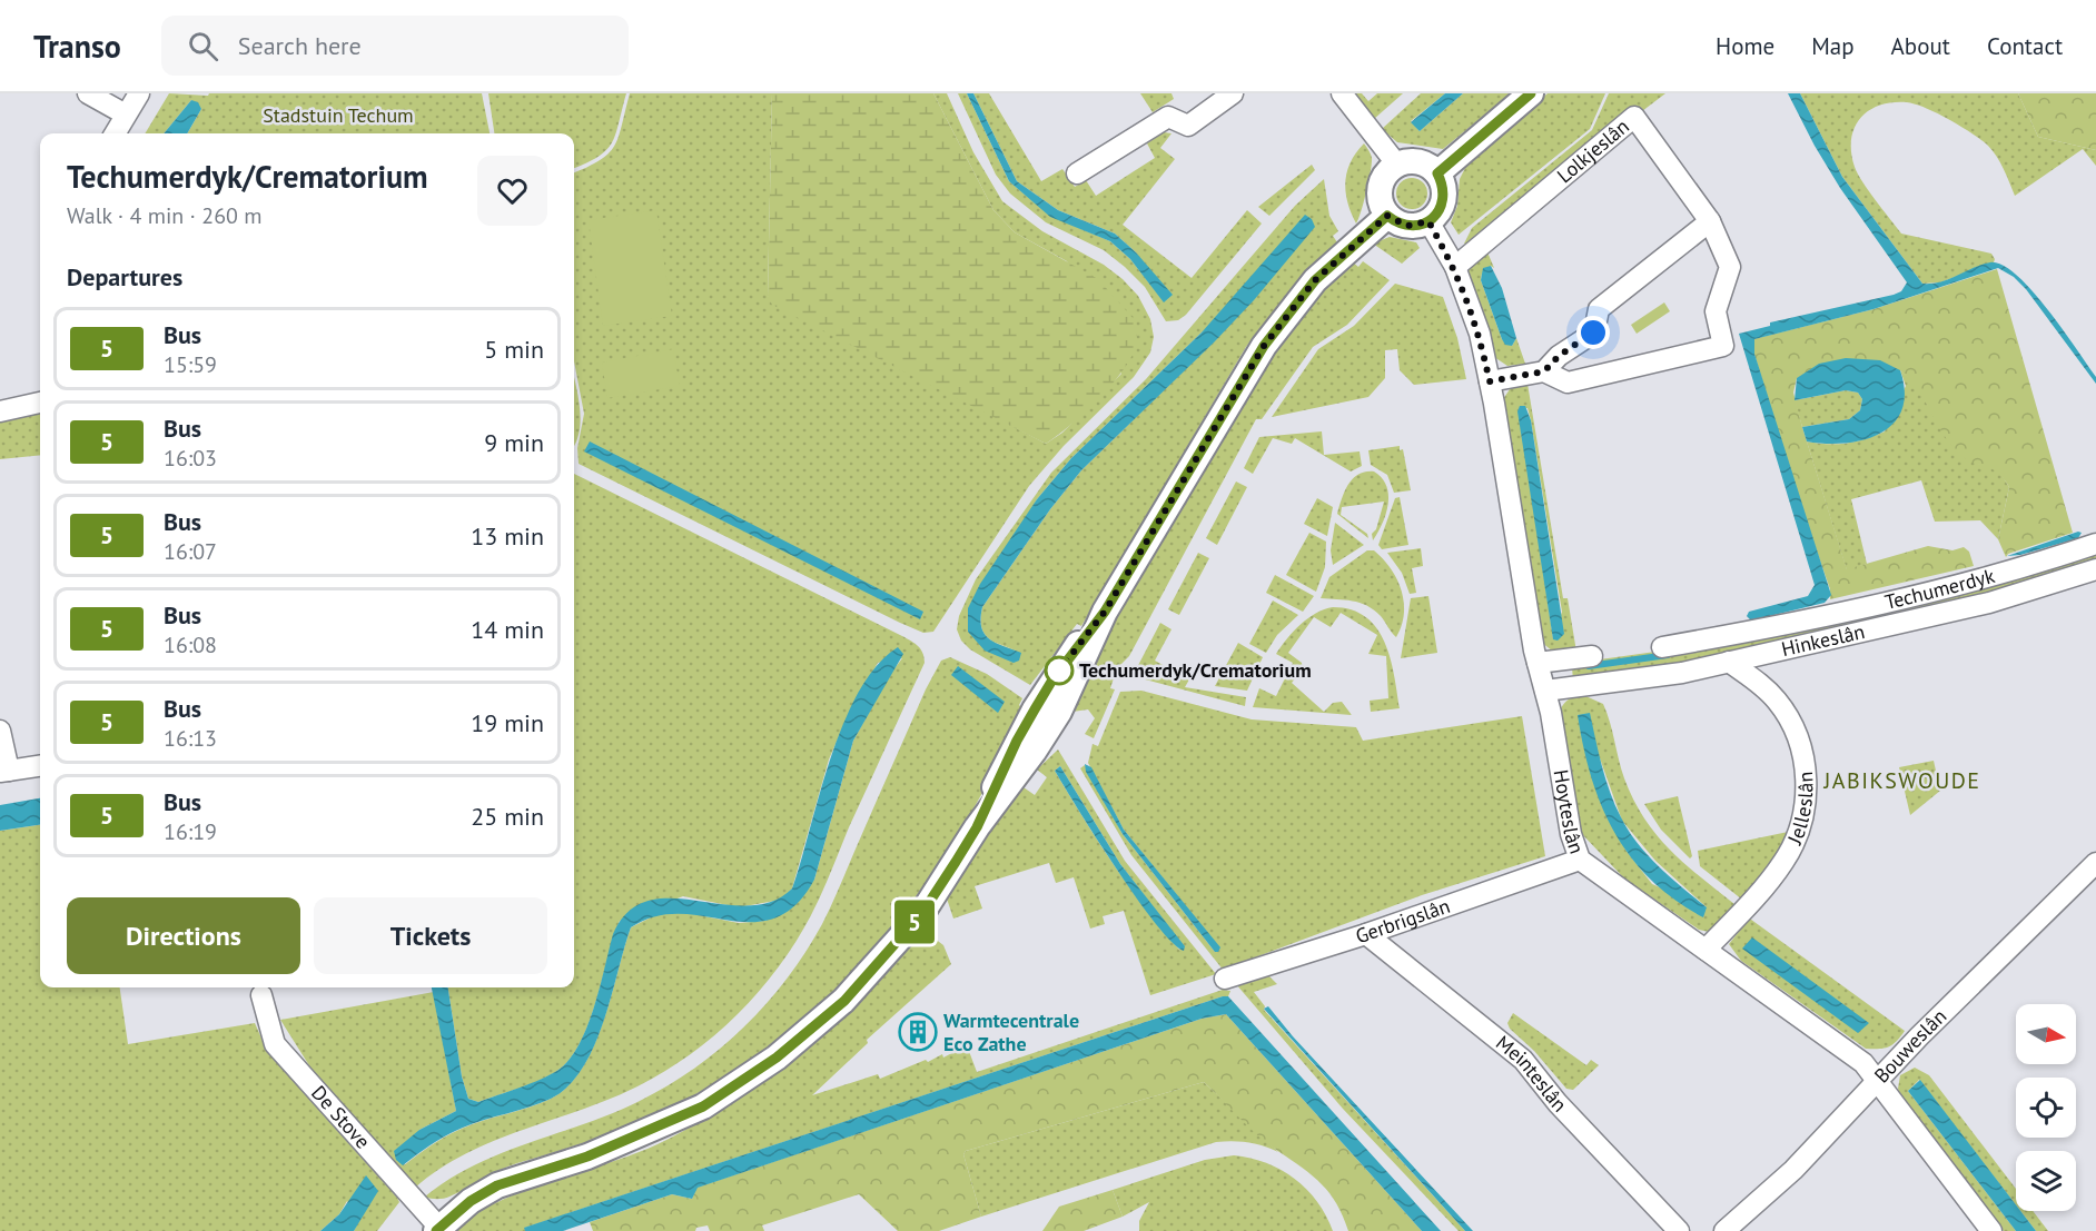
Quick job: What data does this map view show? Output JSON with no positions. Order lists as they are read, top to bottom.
{
  "streets": {
    "street": [
      "Lolkjeslân",
      "Techumerdyk",
      "Hinkeslân",
      "Jelleslân",
      "Hoyteslân",
      "Gerbrigslân",
      "Bouweslân",
      "Meinteslân",
      "De Stove"
    ]
  },
  "crossings": [
    ["Lolkjeslân", "Hoyteslân"],
    ["Hinkeslân", "Jelleslân"],
    ["Hinkeslân", "Hoyteslân"],
    ["Jelleslân", "Hoyteslân"],
    ["Hoyteslân", "Gerbrigslân"],
    ["Hoyteslân", "Bouweslân"],
    ["Gerbrigslân", "Meinteslân"]
  ],
  "districts": ["JABIKSWOUDE"],
  "parks": ["Stadstuin Techum"],
  "places": {
    "other": ["Techumerdyk/Crematorium"],
    "building": ["Warmtecentrale Eco Zathe"]
  },
  "lines": ["bus line 5"],
  "north": "right",
  "page": {
    "header": "Transo",
    "search": "Search here",
    "nav": [
      "Home",
      "Map",
      "About",
      "Contact"
    ],
    "on_map": "5",
    "heading": [
      ["Techumerdyk/Crematorium", "Walk · 4 min · 260 m"],
      "Departures"
    ],
    "list": [
      {
        "mark": "5",
        "name": "Bus",
        "note": "15:59",
        "value": "5 min"
      },
      {
        "mark": "5",
        "name": "Bus",
        "note": "16:03",
        "value": "9 min"
      },
      {
        "mark": "5",
        "name": "Bus",
        "note": "16:07",
        "value": "13 min"
      },
      {
        "mark": "5",
        "name": "Bus",
        "note": "16:08",
        "value": "14 min"
      },
      {
        "mark": "5",
        "name": "Bus",
        "note": "16:13",
        "value": "19 min"
      },
      {
        "mark": "5",
        "name": "Bus",
        "note": "16:19",
        "value": "25 min"
      }
    ],
    "buttons": ["Directions", "Tickets"]
  }
}
